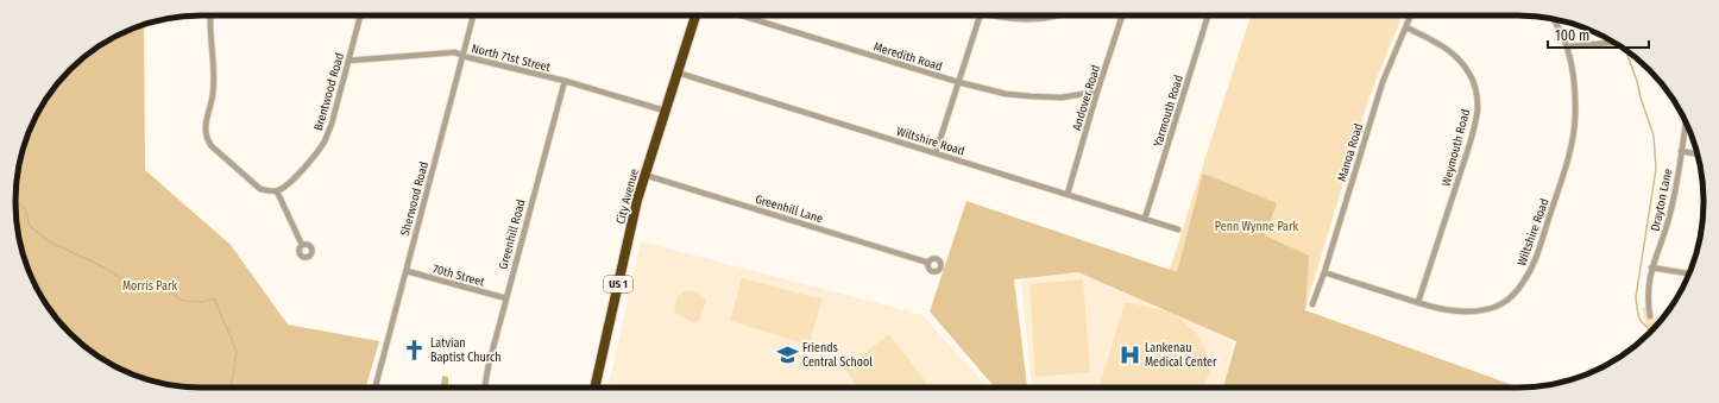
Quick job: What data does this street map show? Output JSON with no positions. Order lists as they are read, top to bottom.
{
  "streets": {
    "highway": ["City Avenue", "US 1"],
    "street": [
      "Meredith Road",
      "North 71st Street",
      "Brentwood Road",
      "Andover Road",
      "Yarmouth Road",
      "Wiltshire Road",
      "Weymouth Road",
      "Manoa Road",
      "Sherwood Road",
      "Drayton Lane",
      "Greenhill Lane",
      "Greenhill Road",
      "70th Street"
    ]
  },
  "crossings": [
    ["Meredith Road", "Andover Road"],
    ["North 71st Street", "Brentwood Road"],
    ["North 71st Street", "City Avenue"],
    ["North 71st Street", "Sherwood Road"],
    ["North 71st Street", "Greenhill Road"],
    ["Andover Road", "Wiltshire Road"],
    ["Yarmouth Road", "Wiltshire Road"],
    ["Wiltshire Road", "Weymouth Road"],
    ["Wiltshire Road", "Manoa Road"],
    ["Wiltshire Road", "City Avenue"],
    ["Weymouth Road", "Manoa Road"],
    ["City Avenue", "Greenhill Lane"],
    ["Sherwood Road", "70th Street"],
    ["Greenhill Road", "70th Street"]
  ],
  "parks": ["Penn Wynne Park", "Morris Park"],
  "places": {
    "church": ["Latvian Baptist Church"],
    "school or university": ["Friends Central School"],
    "hospital": ["Lankenau Medical Center"]
  },
  "scale_bar": "100 m"
}
